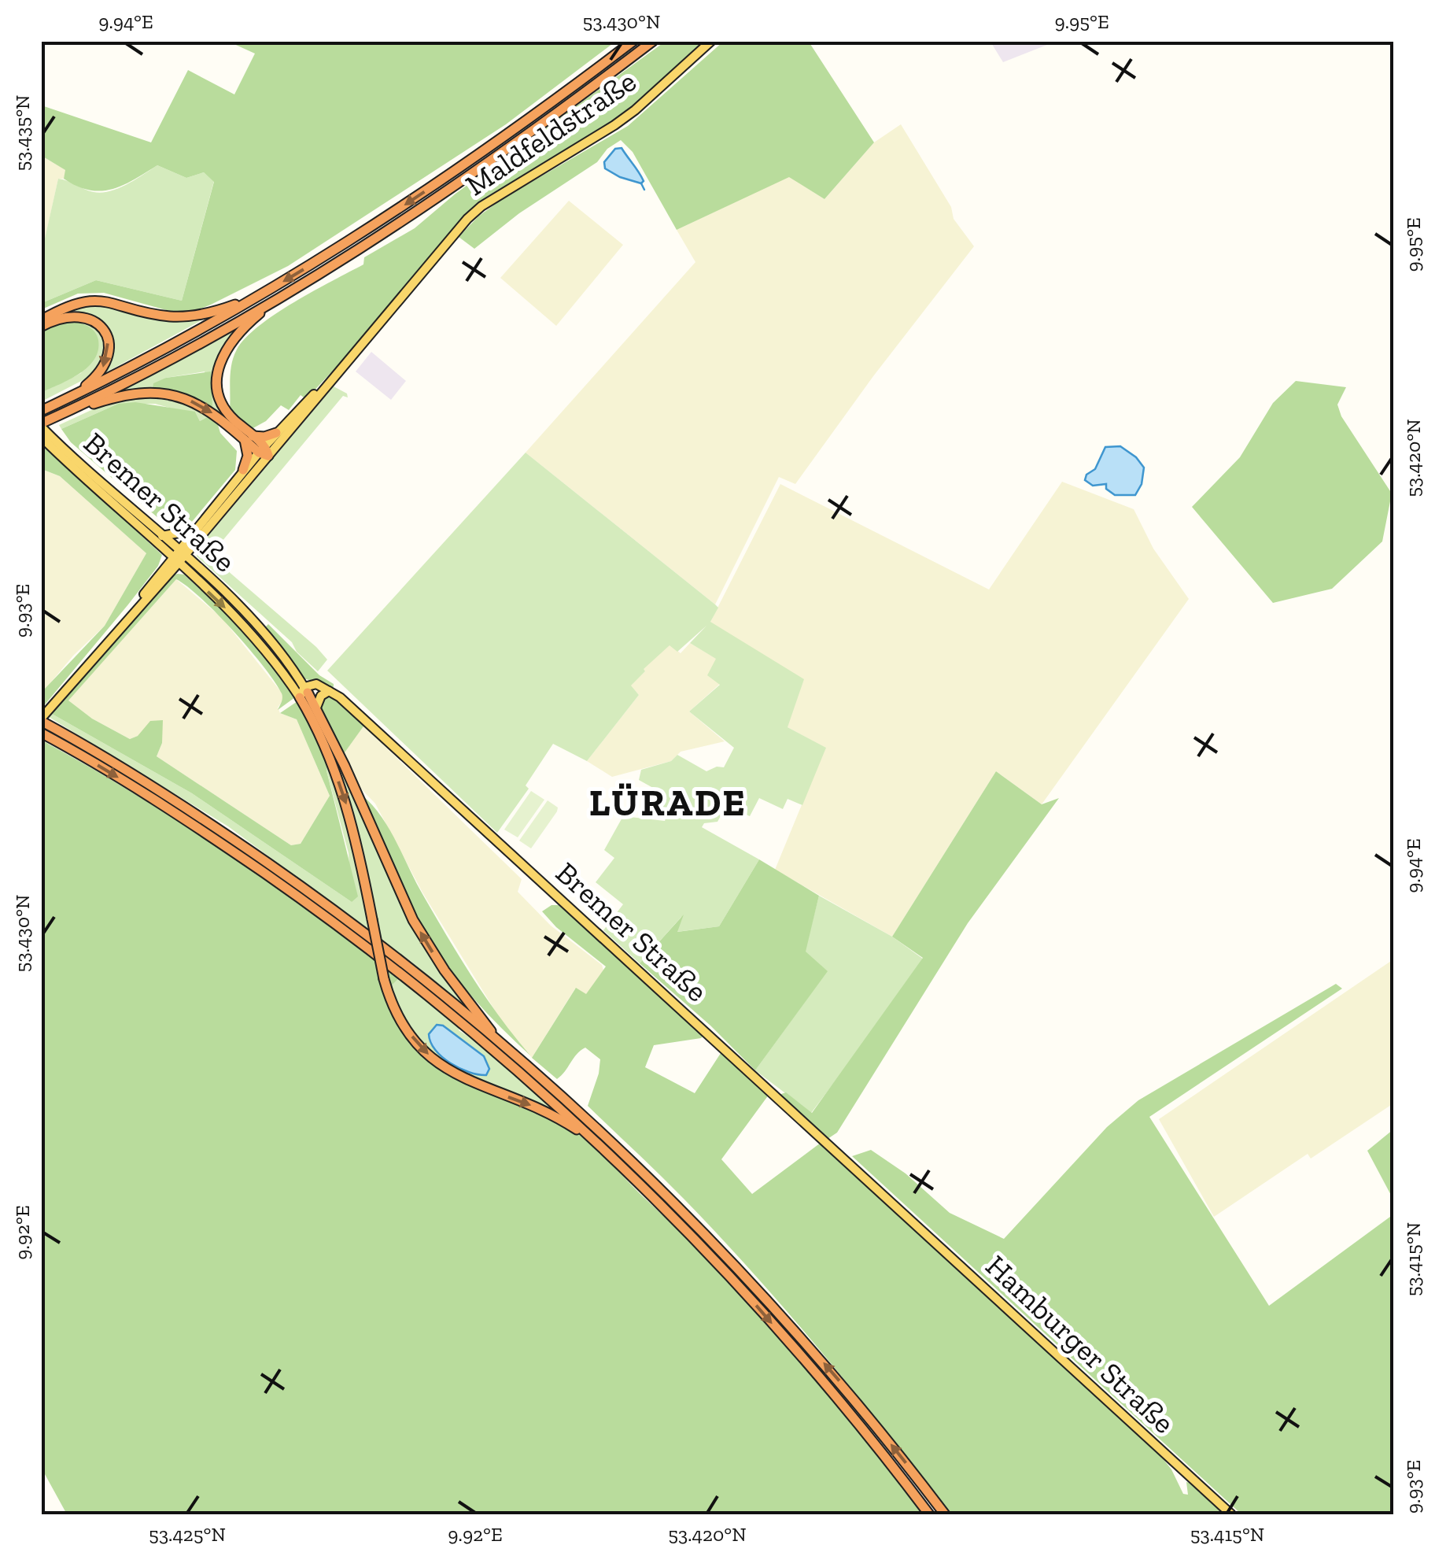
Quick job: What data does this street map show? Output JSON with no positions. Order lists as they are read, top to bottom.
{
  "streets": {
    "main road": ["Maldfeldstraße", "Bremer Straße", "Hamburger Straße"]
  },
  "crossings": [
    ["Maldfeldstraße", "Bremer Straße"],
    ["Bremer Straße", "Hamburger Straße"]
  ],
  "districts": ["LÜRADE"],
  "coordinates": [
    "9.94°E",
    "53.430°N",
    "9.95°E",
    "53.435°N",
    "53.420°N",
    "9.93°E",
    "9.92°E",
    "53.415°N",
    "53.425°N"
  ]
}
